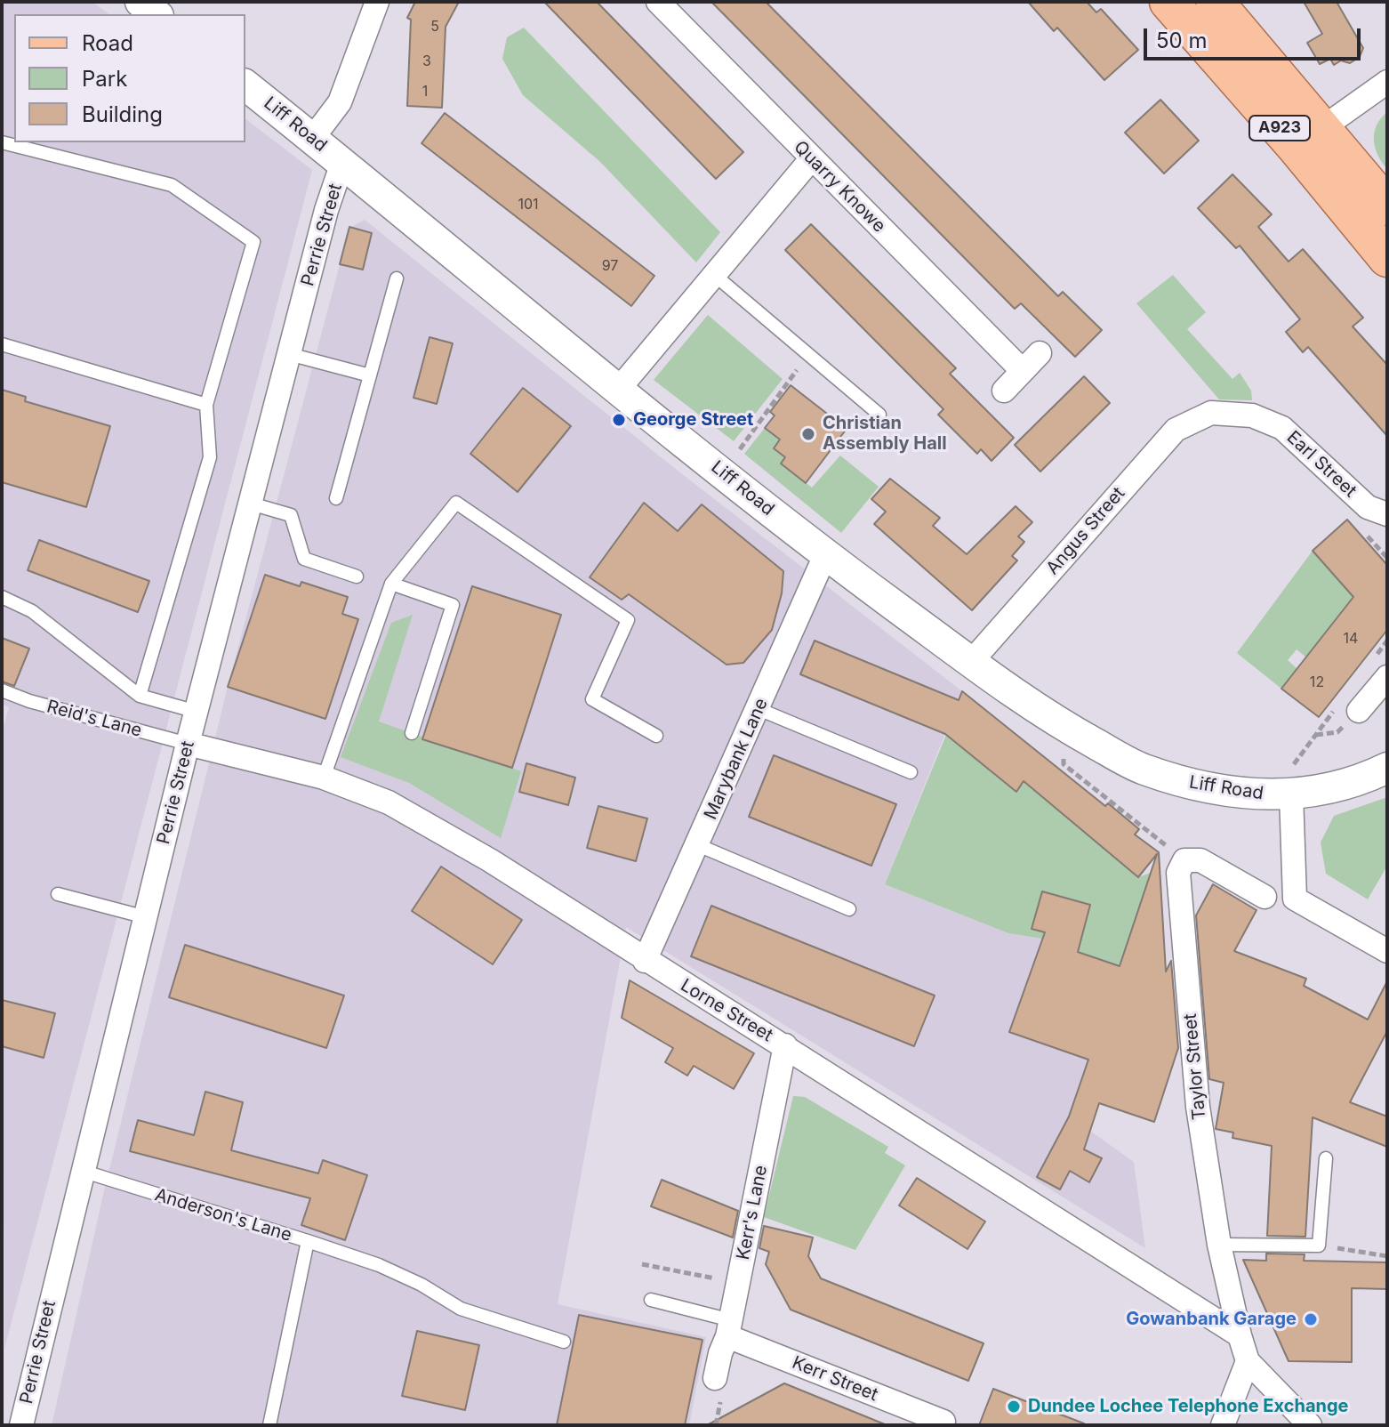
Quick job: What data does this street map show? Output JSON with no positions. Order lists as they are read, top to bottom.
{
  "streets": {
    "main road": ["A923"],
    "street": [
      "Liff Road",
      "Quarry Knowe",
      "Perrie Street",
      "Earl Street",
      "Angus Street",
      "Marybank Lane",
      "Lorne Street",
      "Taylor Street",
      "Kerr's Lane",
      "Kerr Street"
    ],
    "lane": ["Reid's Lane", "Anderson's Lane"]
  },
  "crossings": [
    ["Liff Road", "Perrie Street"],
    ["Liff Road", "Angus Street"],
    ["Liff Road", "Marybank Lane"],
    ["Perrie Street", "Reid's Lane"],
    ["Perrie Street", "Lorne Street"],
    ["Perrie Street", "Anderson's Lane"],
    ["Earl Street", "Angus Street"],
    ["Reid's Lane", "Lorne Street"],
    ["Marybank Lane", "Lorne Street"],
    ["Lorne Street", "Taylor Street"],
    ["Lorne Street", "Kerr's Lane"],
    ["Kerr's Lane", "Kerr Street"]
  ],
  "places": [
    "George Street",
    "Christian Assembly Hall",
    "Gowanbank Garage",
    "Dundee Lochee Telephone Exchange"
  ],
  "house_numbers": [
    "5",
    "3",
    "1",
    "101",
    "97",
    "14",
    "12"
  ],
  "legend": ["Road", "Park", "Building"],
  "scale_bar": "50 m"
}
